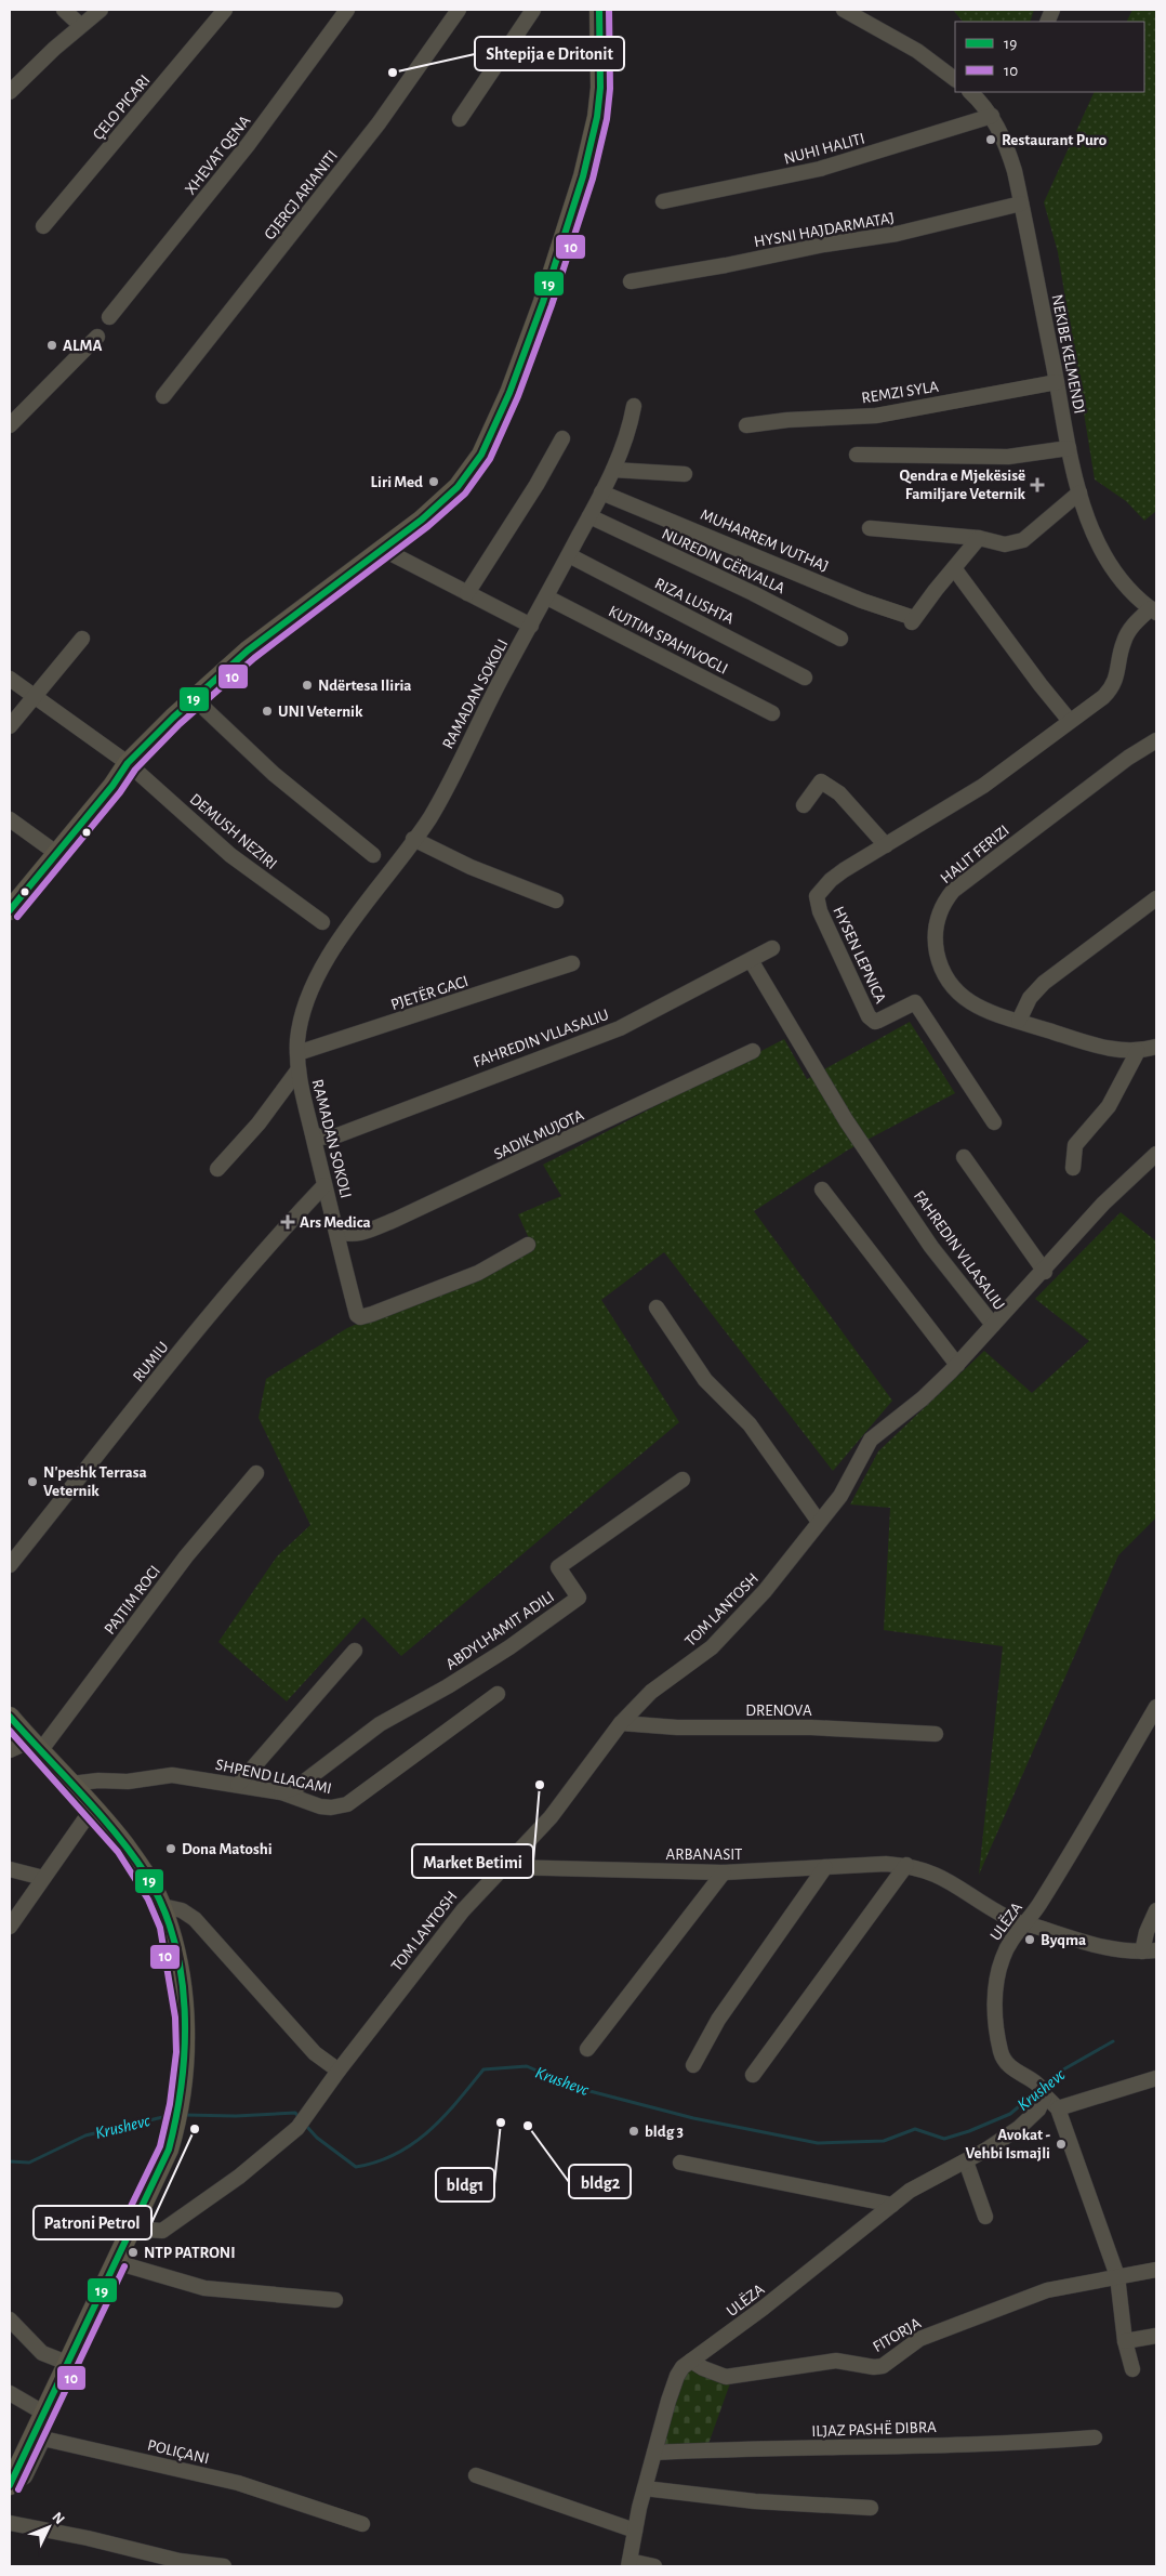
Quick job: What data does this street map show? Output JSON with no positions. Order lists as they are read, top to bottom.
{
  "streets": {
    "street": [
      "ÇELO PICARI",
      "NUHI HALITI",
      "XHEVAT QENA",
      "GJERGJ ARIANITI",
      "HYSNI HAJDARMATAJ",
      "NEKIBE KELMENDI",
      "REMZI SYLA",
      "MUHARREM VUTHAJ",
      "NUREDIN GËRVALLA",
      "RIZA LUSHTA",
      "KUJTIM SPAHIVOGLI",
      "RAMADAN SOKOLI",
      "DEMUSH NEZIRI",
      "HALIT FERIZI",
      "HYSEN LEPNICA",
      "PJETËR GACI",
      "FAHREDIN VLLASALIU",
      "SADIK MUJOTA",
      "RUMIU",
      "PAJTIM ROCI",
      "TOM LANTOSH",
      "ABDYLHAMIT ADILI",
      "DRENOVA",
      "SHPEND LLAGAMI",
      "ARBANASIT",
      "ULËZA",
      "FITORJA",
      "ILJAZ PASHË DIBRA",
      "POLIÇANI"
    ]
  },
  "crossings": [
    ["NUHI HALITI", "NEKIBE KELMENDI"],
    ["HYSNI HAJDARMATAJ", "NEKIBE KELMENDI"],
    ["NEKIBE KELMENDI", "REMZI SYLA"],
    ["NEKIBE KELMENDI", "HYSEN LEPNICA"],
    ["MUHARREM VUTHAJ", "RAMADAN SOKOLI"],
    ["NUREDIN GËRVALLA", "RAMADAN SOKOLI"],
    ["RIZA LUSHTA", "RAMADAN SOKOLI"],
    ["KUJTIM SPAHIVOGLI", "RAMADAN SOKOLI"],
    ["RAMADAN SOKOLI", "PJETËR GACI"],
    ["RAMADAN SOKOLI", "FAHREDIN VLLASALIU"],
    ["RAMADAN SOKOLI", "SADIK MUJOTA"],
    ["RAMADAN SOKOLI", "RUMIU"],
    ["FAHREDIN VLLASALIU", "TOM LANTOSH"],
    ["TOM LANTOSH", "DRENOVA"],
    ["TOM LANTOSH", "ARBANASIT"],
    ["ABDYLHAMIT ADILI", "SHPEND LLAGAMI"],
    ["ARBANASIT", "ULËZA"],
    ["ULËZA", "FITORJA"],
    ["ULËZA", "ILJAZ PASHË DIBRA"]
  ],
  "water": ["Krushevc"],
  "places": {
    "other": [
      "Shtepija e Dritonit",
      "Restaurant Puro",
      "ALMA",
      "Liri Med",
      "Ndërtesa Iliria",
      "UNI Veternik",
      "N'peshk Terrasa Veternik",
      "Market Betimi",
      "Dona Matoshi",
      "Byqma",
      "bldg1",
      "bldg2",
      "Patroni Petrol",
      "bldg 3",
      "Avokat - Vehbi Ismajli",
      "NTP PATRONI"
    ],
    "health": ["Qendra e Mjekësisë Familjare Veternik", "Ars Medica"]
  },
  "lines": ["transit line 19", "transit line 10"],
  "legend": ["19", "10"],
  "north": "top right"
}
